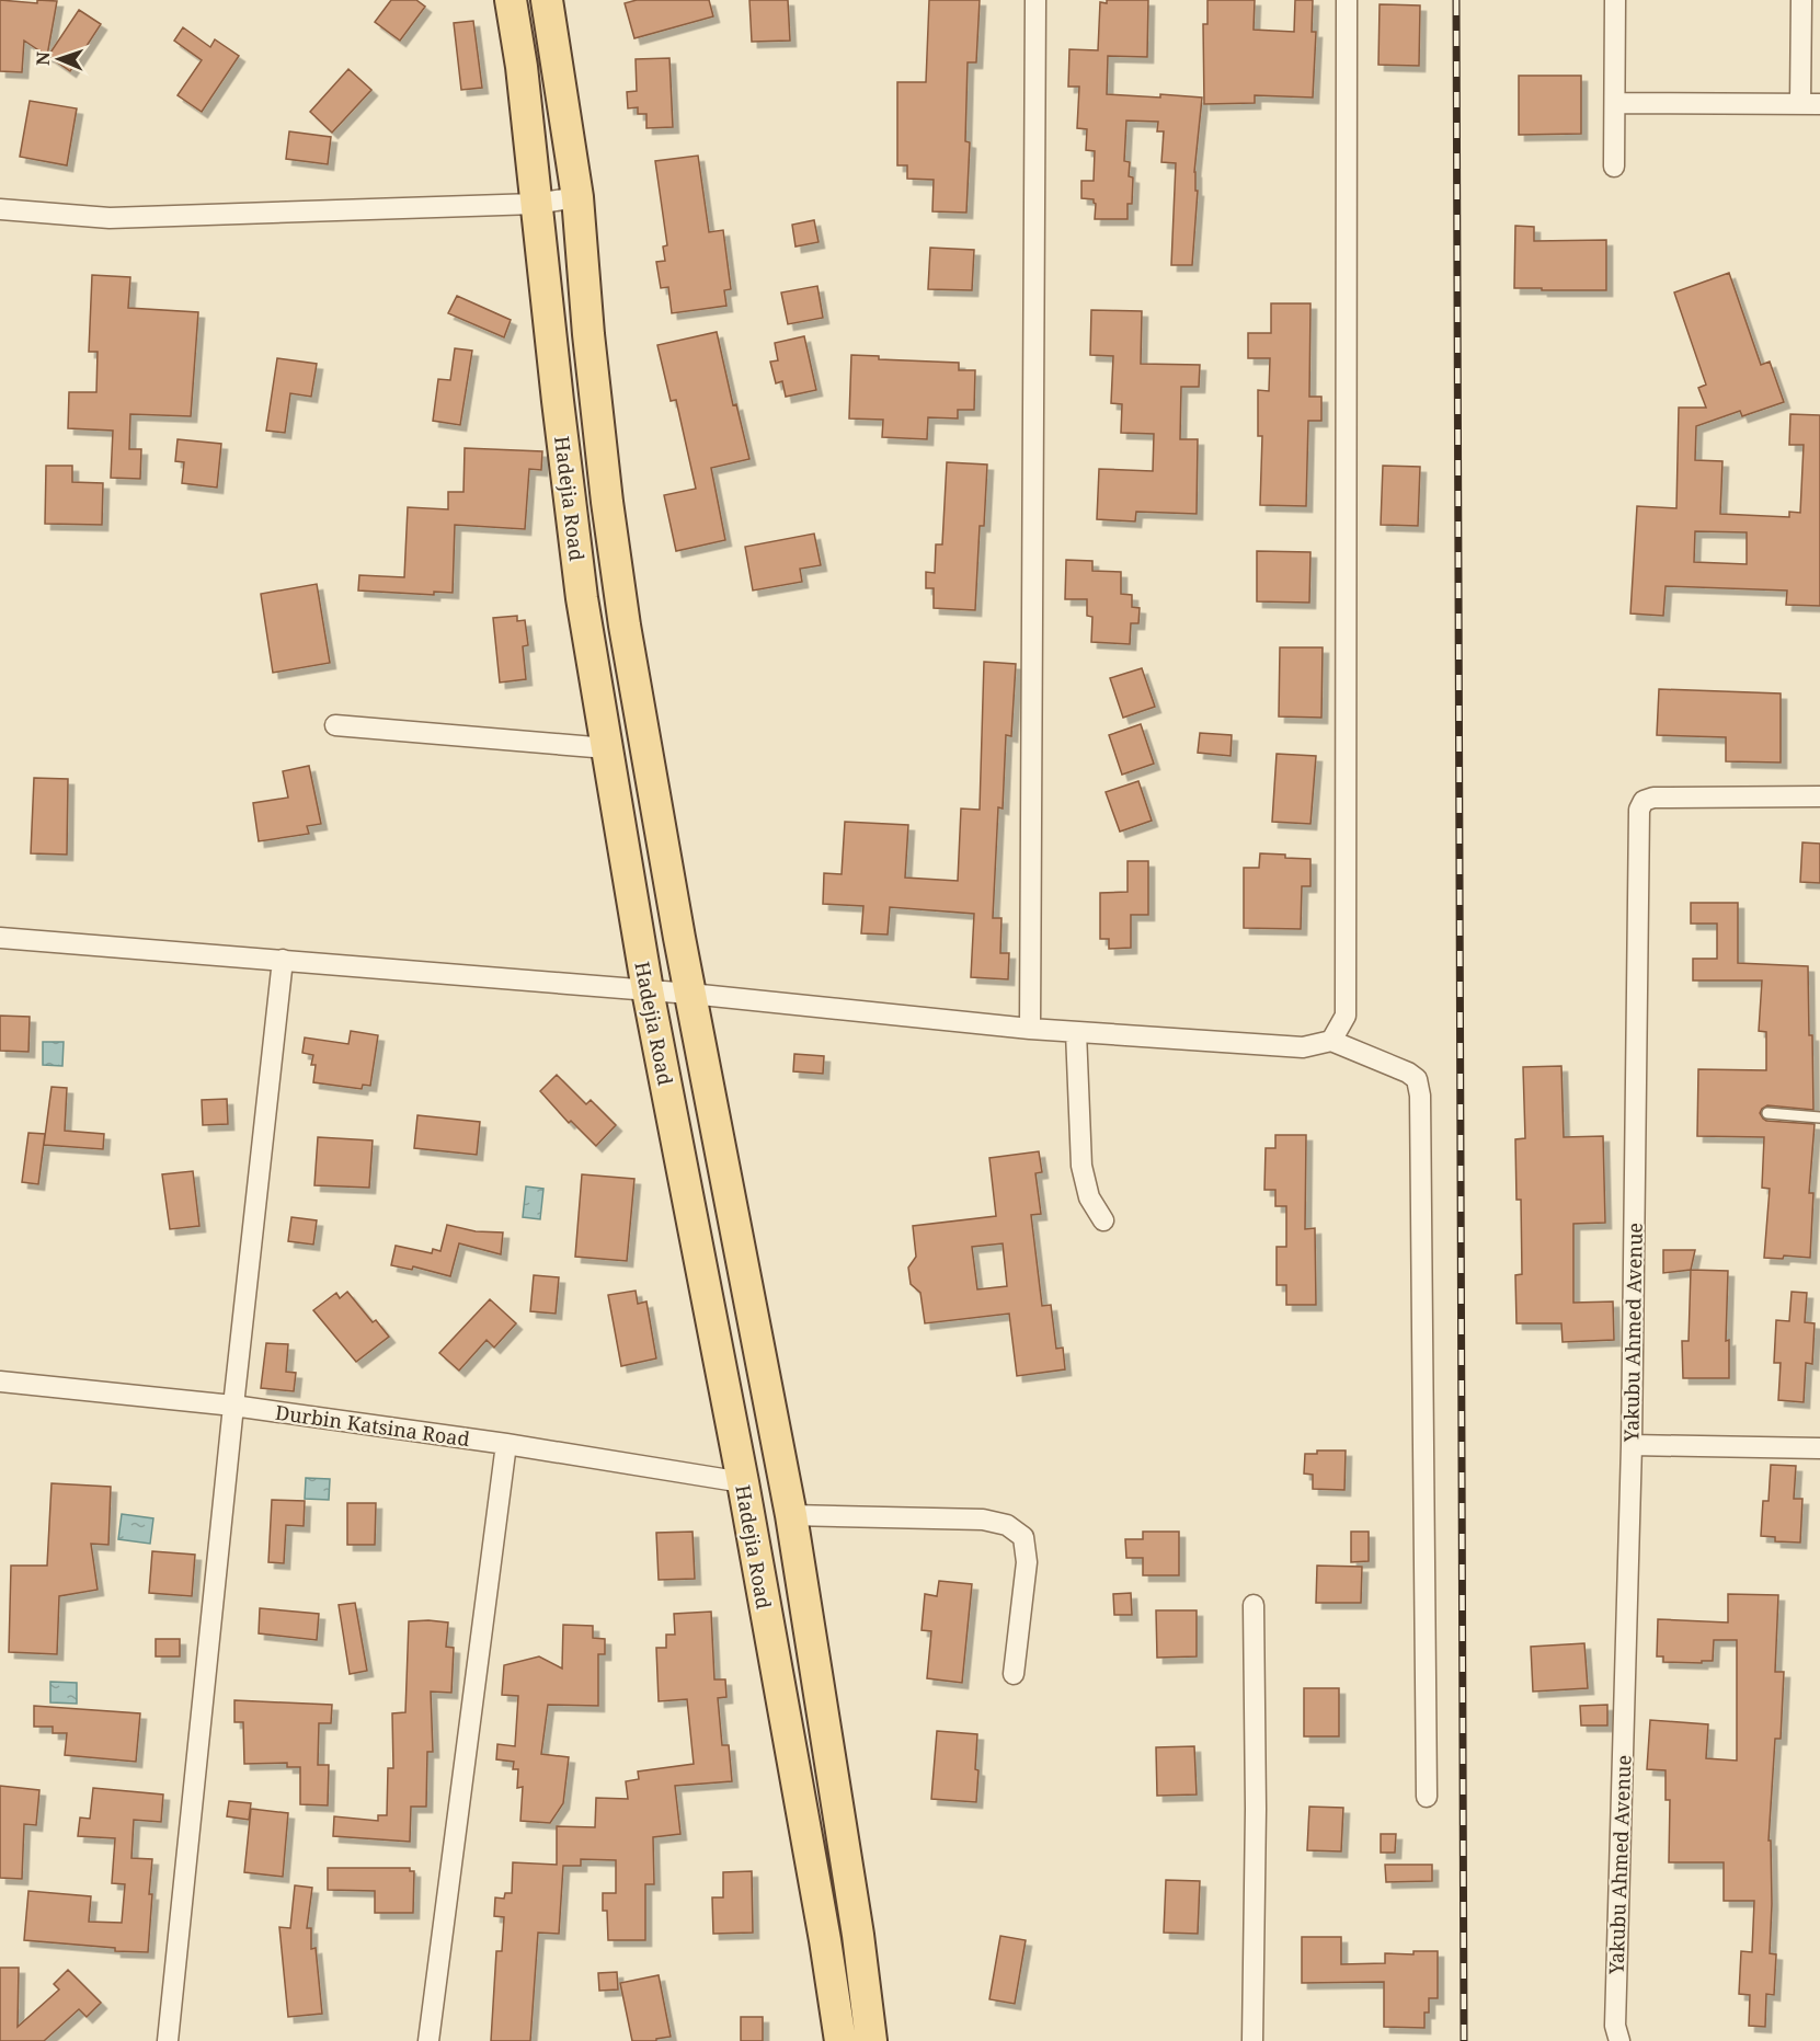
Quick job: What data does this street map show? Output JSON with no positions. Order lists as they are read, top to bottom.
{
  "streets": {
    "main road": ["Hadejia Road"],
    "street": ["Yakubu Ahmed Avenue", "Durbin Katsina Road"]
  },
  "crossings": [
    ["Hadejia Road", "Durbin Katsina Road"]
  ],
  "north": "left"
}
